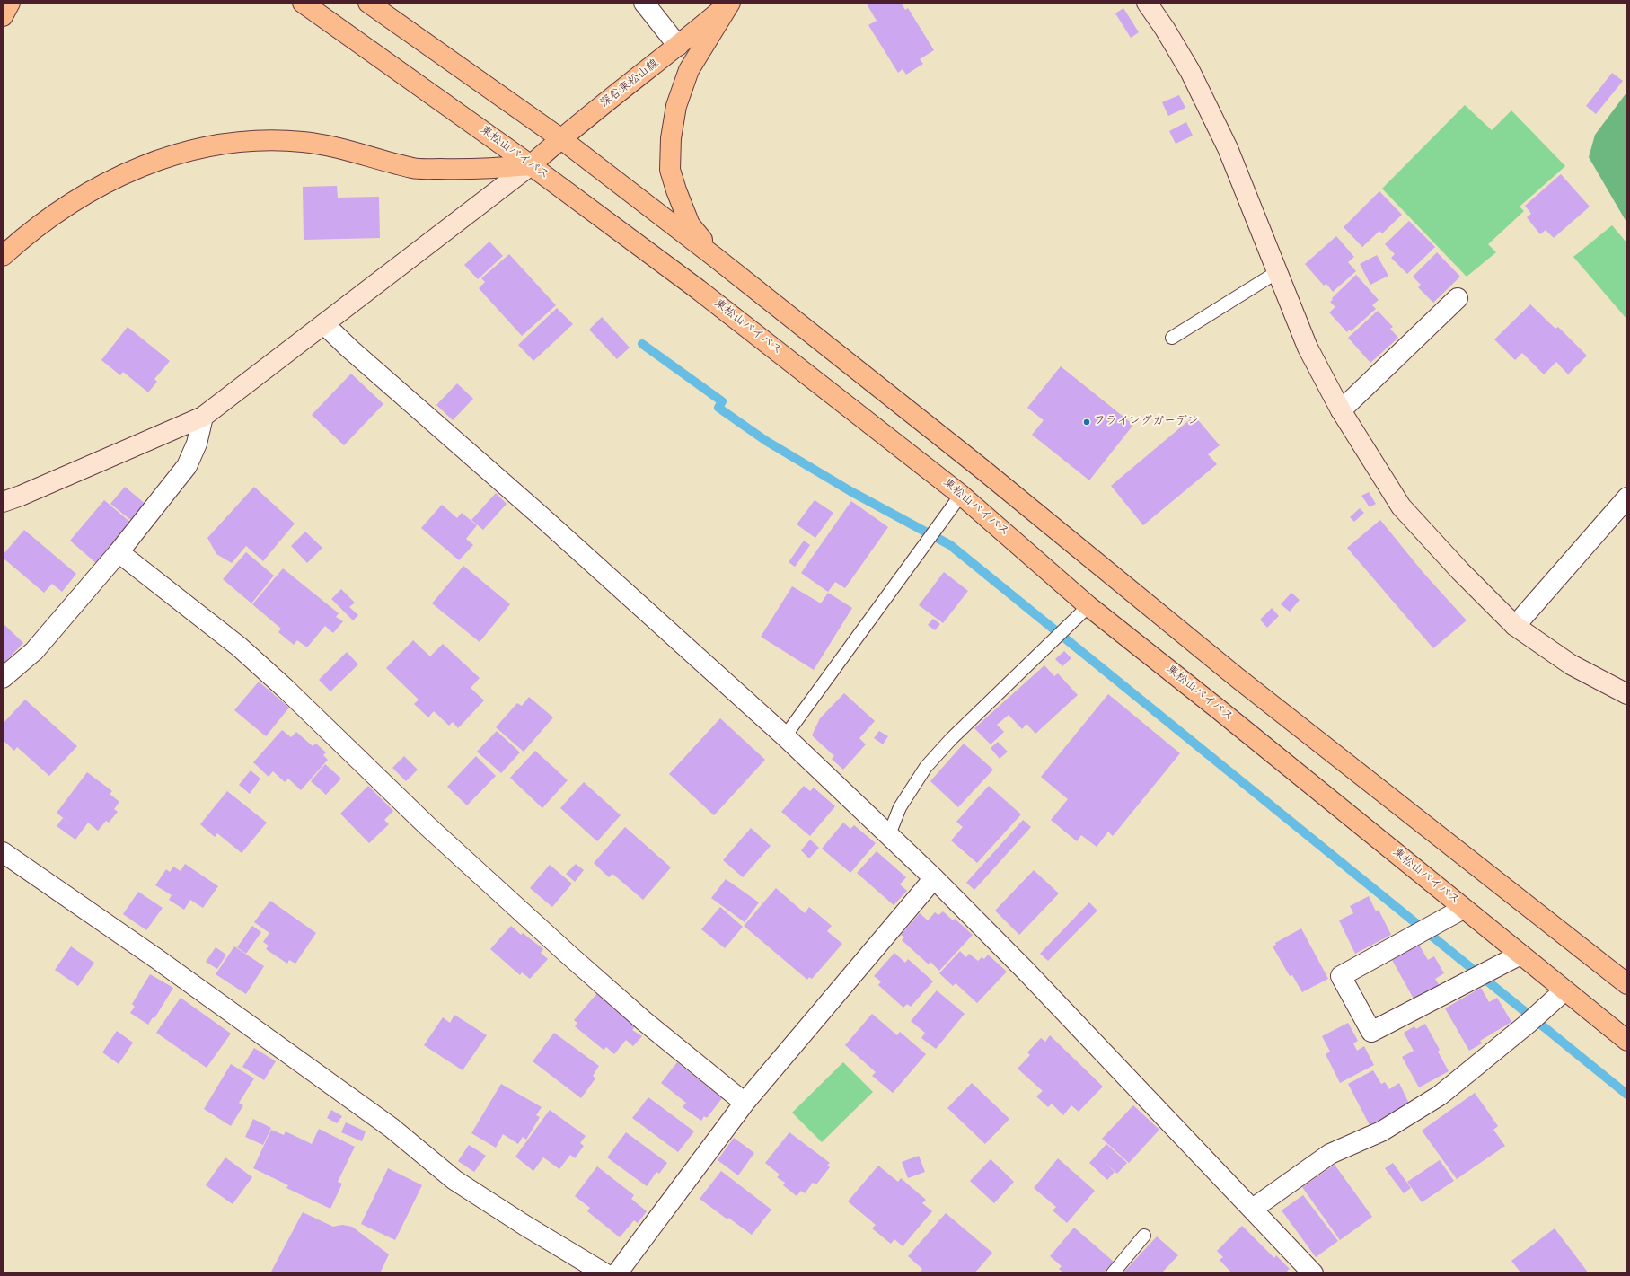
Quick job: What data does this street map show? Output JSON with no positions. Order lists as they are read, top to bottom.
{
  "streets": {
    "main road": ["深谷東松山線", "東松山バイパス"]
  },
  "crossings": [
    ["深谷東松山線", "東松山バイパス"]
  ],
  "places": ["フライングガーデン"]
}
